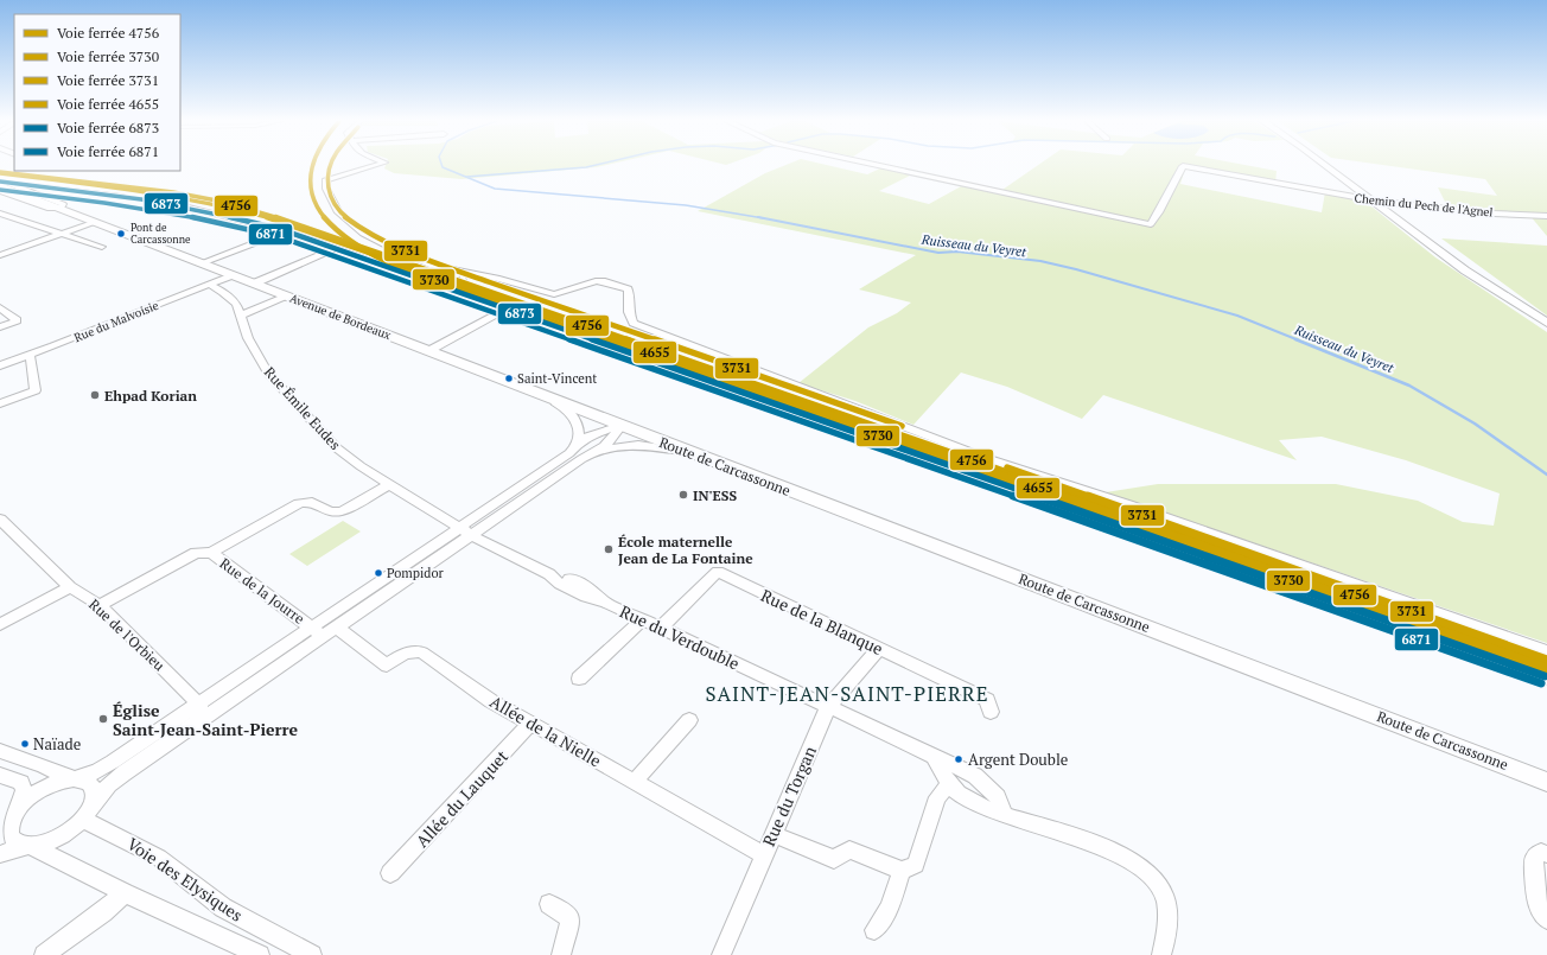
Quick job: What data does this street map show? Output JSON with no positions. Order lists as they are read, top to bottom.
{
  "streets": {
    "main road": ["Avenue de Bordeaux", "Route de Carcassonne"],
    "street": [
      "Chemin du Pech de l'Agnel",
      "Rue du Malvoisie",
      "Rue Émile Eudes",
      "Rue de la Jourre",
      "Rue de la Blanque",
      "Rue de l'Orbieu",
      "Rue du Verdouble",
      "Allée de la Nielle",
      "Rue du Torgan",
      "Allée du Lauquet",
      "Voie des Elysiques"
    ]
  },
  "crossings": [
    ["Avenue de Bordeaux", "Rue du Malvoisie"],
    ["Avenue de Bordeaux", "Route de Carcassonne"],
    ["Rue du Malvoisie", "Rue Émile Eudes"],
    ["Rue Émile Eudes", "Rue du Verdouble"],
    ["Rue de la Jourre", "Rue de l'Orbieu"],
    ["Rue de la Jourre", "Allée de la Nielle"],
    ["Rue de la Blanque", "Rue du Verdouble"],
    ["Rue de la Blanque", "Rue du Torgan"],
    ["Rue du Verdouble", "Rue du Torgan"],
    ["Allée de la Nielle", "Rue du Torgan"],
    ["Allée de la Nielle", "Allée du Lauquet"]
  ],
  "districts": ["SAINT-JEAN-SAINT-PIERRE"],
  "water": ["Ruisseau du Veyret"],
  "places": [
    "Pont de Carcassonne",
    "Saint-Vincent",
    "Ehpad Korian",
    "IN'ESS",
    "École maternelle Jean de La Fontaine",
    "Pompidor",
    "Église Saint-Jean-Saint-Pierre",
    "Naïade",
    "Argent Double"
  ],
  "lines": [
    "rail line 3730",
    "rail line 3731",
    "rail line 4756",
    "rail line 4655",
    "rail line 6873",
    "rail line 6871"
  ],
  "legend": [
    "Voie ferrée 4756",
    "Voie ferrée 3730",
    "Voie ferrée 3731",
    "Voie ferrée 4655",
    "Voie ferrée 6873",
    "Voie ferrée 6871"
  ]
}
